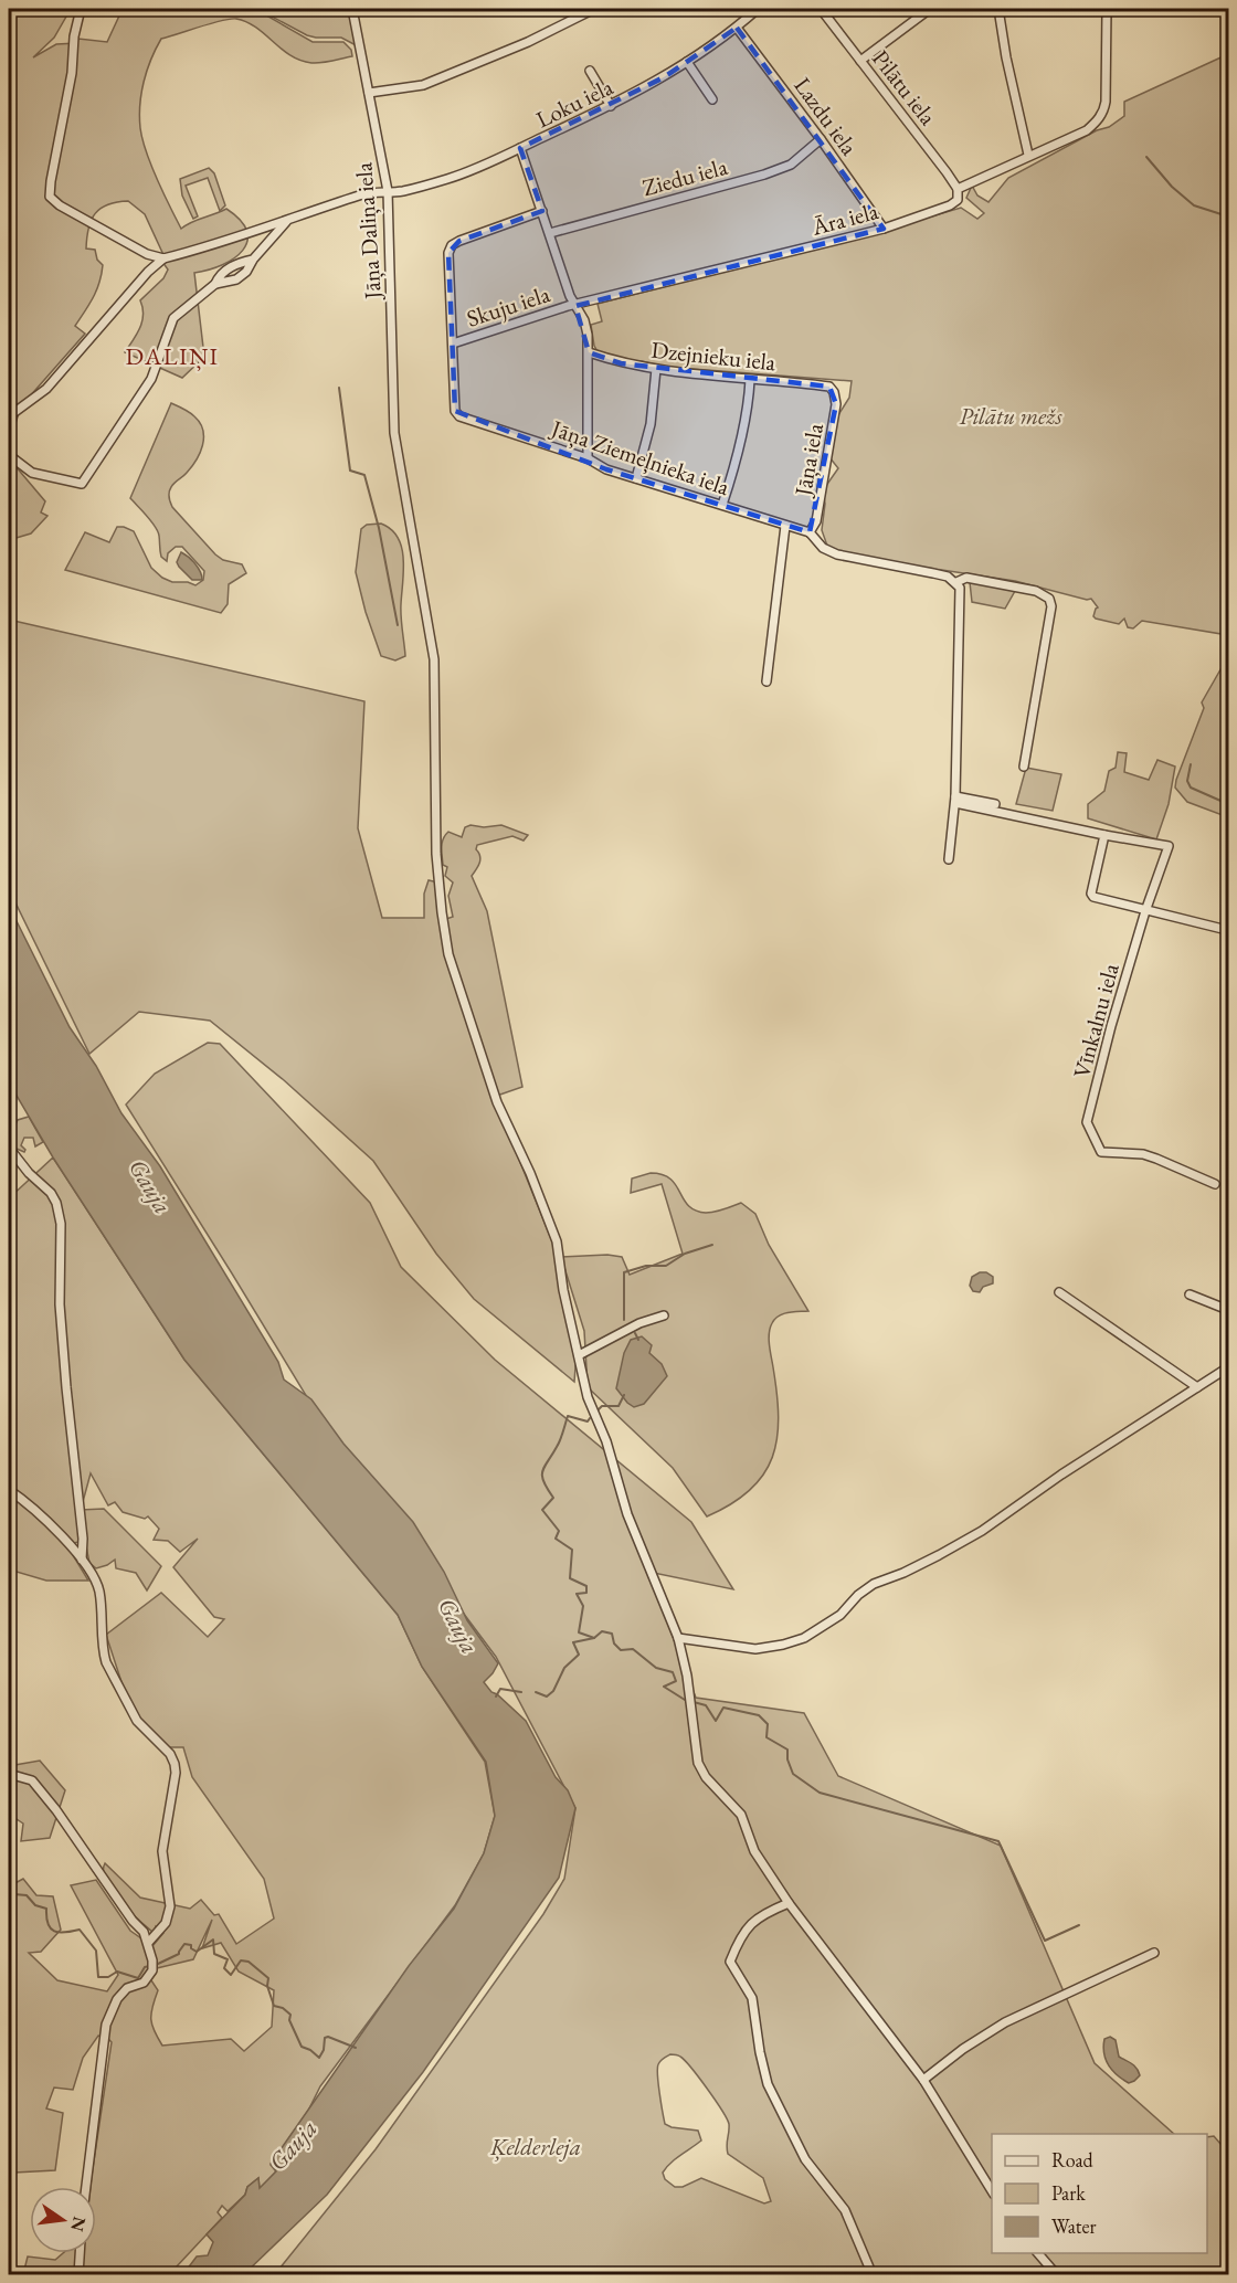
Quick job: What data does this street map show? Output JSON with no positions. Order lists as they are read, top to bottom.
{
  "streets": {
    "street": [
      "Pilātu iela",
      "Loku iela",
      "Lazdu iela",
      "Ziedu iela",
      "Āra iela",
      "Jāņa Daliņa iela",
      "Skuju iela",
      "Dzejnieku iela",
      "Jāņa Ziemeļnieka iela",
      "Jāņa iela",
      "Vīnkalnu iela"
    ]
  },
  "crossings": [
    ["Pilātu iela", "Āra iela"],
    ["Loku iela", "Lazdu iela"],
    ["Loku iela", "Jāņa Daliņa iela"],
    ["Lazdu iela", "Ziedu iela"],
    ["Lazdu iela", "Āra iela"],
    ["Āra iela", "Skuju iela"],
    ["Skuju iela", "Jāņa Ziemeļnieka iela"],
    ["Dzejnieku iela", "Jāņa iela"],
    ["Jāņa Ziemeļnieka iela", "Jāņa iela"]
  ],
  "districts": ["DALIŅI"],
  "water": ["Gauja"],
  "parks": ["Pilātu mežs", "Ķelderleja"],
  "legend": ["Road", "Park", "Water"],
  "north": "right"
}
